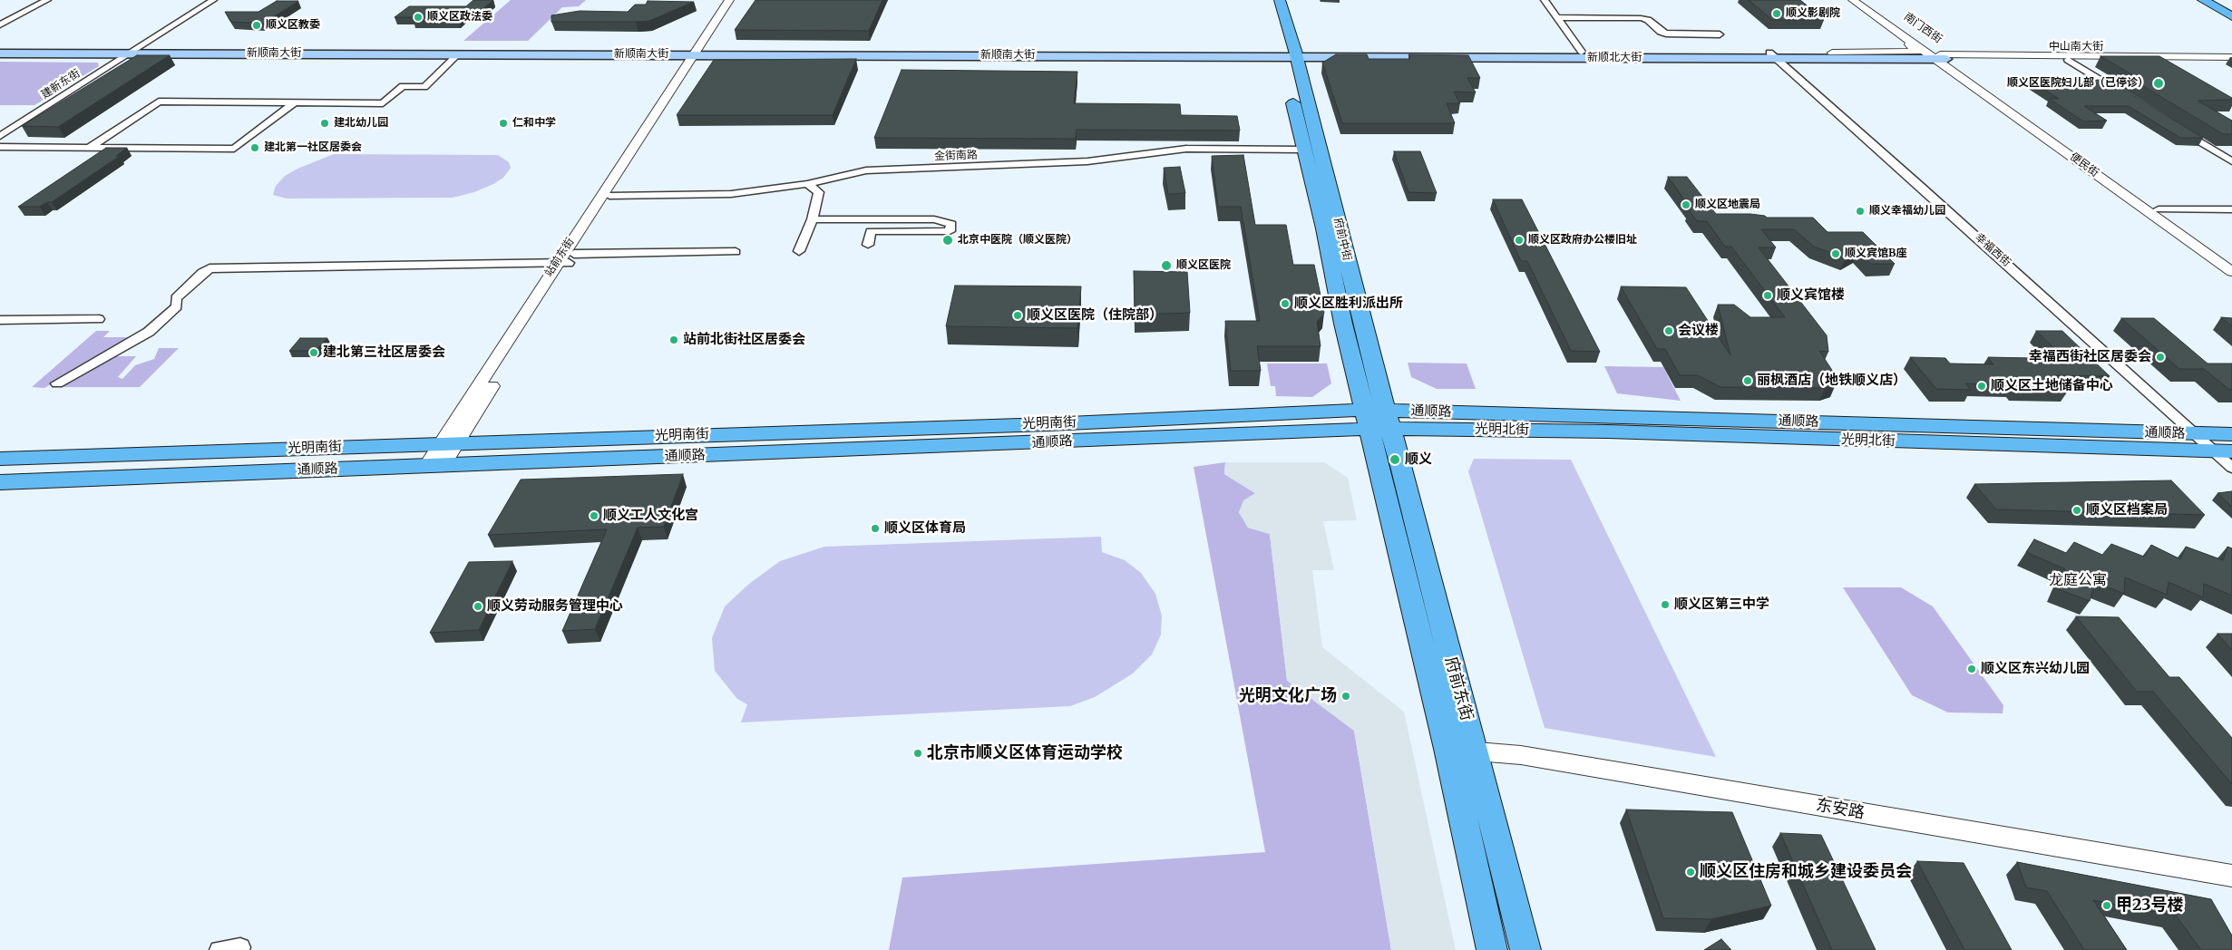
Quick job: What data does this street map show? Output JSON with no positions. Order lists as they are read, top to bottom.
{
  "streets": {
    "main road": [
      "新顺南大街",
      "新顺北大街",
      "府前中街",
      "通顺路",
      "光明南街",
      "光明北街",
      "府前东街"
    ],
    "street": [
      "南门西街",
      "中山南大街",
      "建新东街",
      "金街南路",
      "便民街",
      "幸福西街",
      "站前东街",
      "东安路"
    ]
  },
  "crossings": [
    ["南门西街", "中山南大街"],
    ["南门西街", "新顺北大街"],
    ["南门西街", "便民街"],
    ["中山南大街", "新顺北大街"],
    ["中山南大街", "便民街"],
    ["新顺南大街", "新顺北大街"],
    ["新顺南大街", "建新东街"],
    ["新顺南大街", "府前中街"],
    ["新顺南大街", "站前东街"],
    ["新顺北大街", "便民街"],
    ["新顺北大街", "府前中街"],
    ["新顺北大街", "幸福西街"],
    ["金街南路", "府前中街"],
    ["金街南路", "站前东街"],
    ["府前中街", "通顺路"],
    ["府前中街", "光明南街"],
    ["府前中街", "光明北街"],
    ["府前中街", "府前东街"],
    ["幸福西街", "通顺路"],
    ["幸福西街", "光明北街"],
    ["站前东街", "通顺路"],
    ["站前东街", "光明南街"],
    ["通顺路", "光明南街"],
    ["通顺路", "光明北街"],
    ["通顺路", "府前东街"],
    ["光明南街", "光明北街"],
    ["光明南街", "府前东街"],
    ["光明北街", "府前东街"],
    ["府前东街", "东安路"]
  ],
  "districts": ["龙庭公寓"],
  "places": [
    "顺义影剧院",
    "顺义区政法委",
    "顺义区教委",
    "顺义区医院妇儿部（已停诊）",
    "建北幼儿园",
    "仁和中学",
    "建北第一社区居委会",
    "顺义区地震局",
    "顺义幸福幼儿园",
    "北京中医院（顺义医院）",
    "顺义区政府办公楼旧址",
    "顺义宾馆B座",
    "顺义区医院",
    "顺义宾馆楼",
    "顺义区胜利派出所",
    "顺义区医院（住院部）",
    "会议楼",
    "站前北街社区居委会",
    "建北第三社区居委会",
    "幸福西街社区居委会",
    "丽枫酒店（地铁顺义店）",
    "顺义区土地储备中心",
    "顺义",
    "顺义区档案局",
    "顺义工人文化宫",
    "顺义区体育局",
    "顺义区第三中学",
    "顺义劳动服务管理中心",
    "顺义区东兴幼儿园",
    "光明文化广场",
    "北京市顺义区体育运动学校",
    "顺义区住房和城乡建设委员会",
    "甲23号楼"
  ]
}
